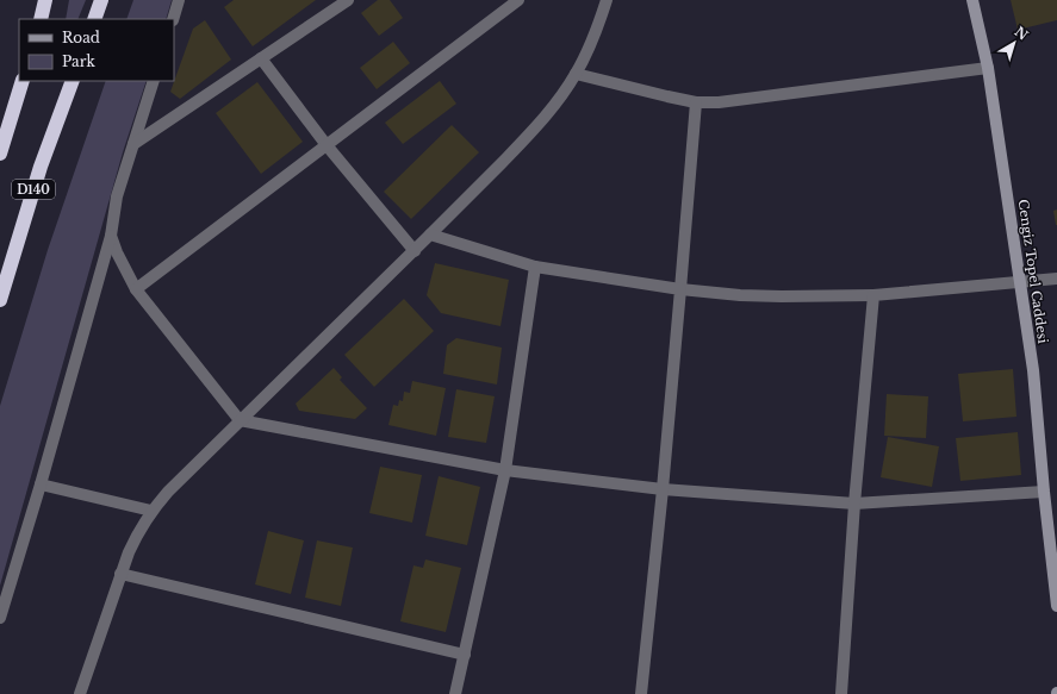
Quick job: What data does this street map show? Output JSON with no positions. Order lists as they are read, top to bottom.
{
  "streets": {
    "highway": ["D140"],
    "street": ["Cengiz Topel Caddesi"]
  },
  "legend": ["Road", "Park"],
  "north": "top right"
}
